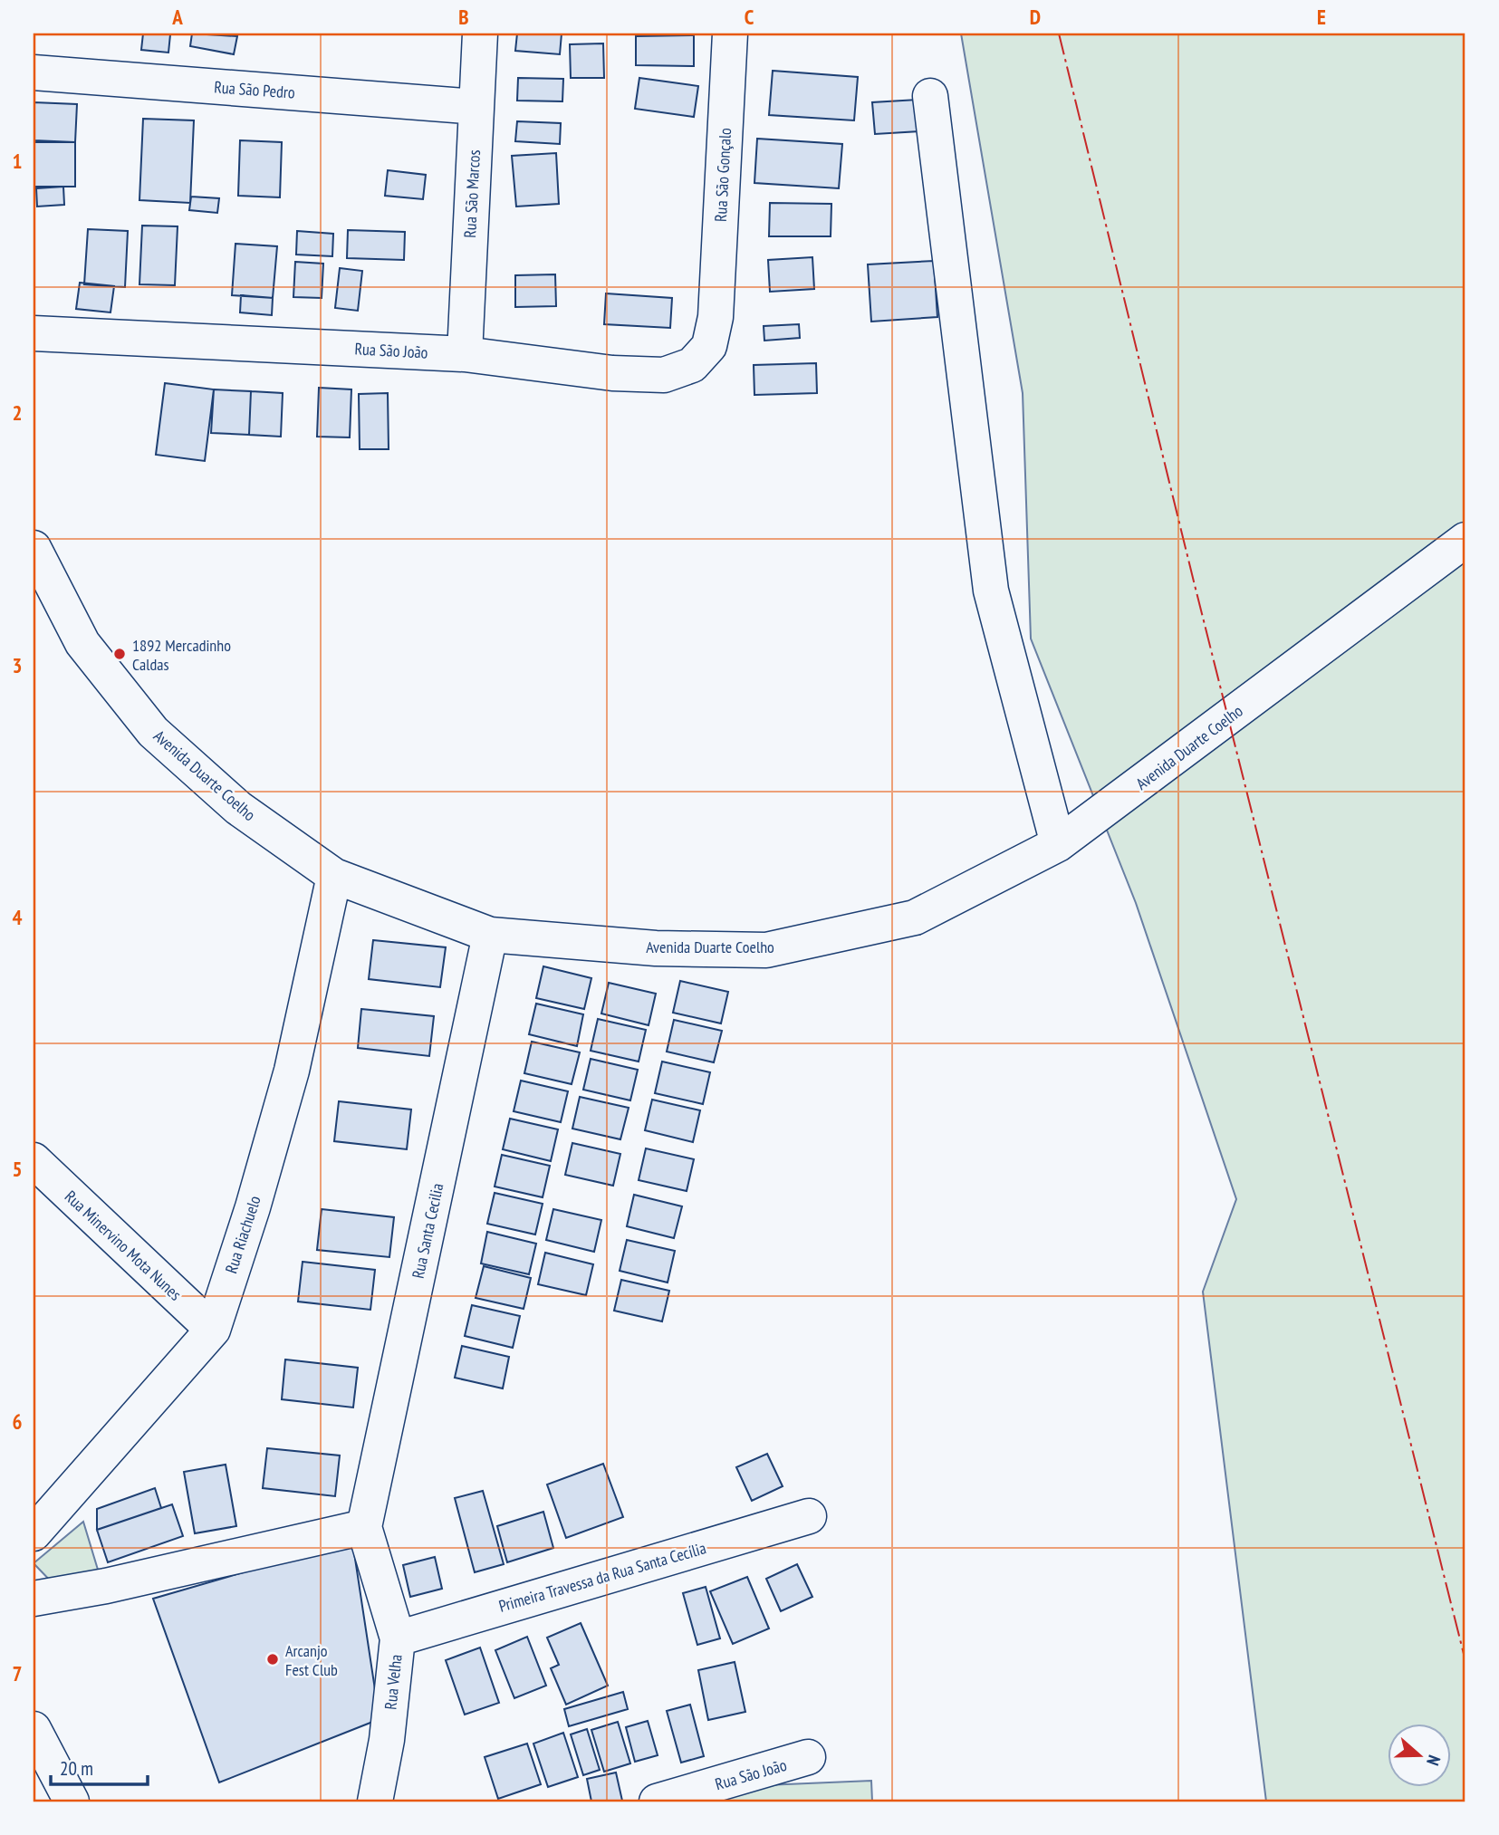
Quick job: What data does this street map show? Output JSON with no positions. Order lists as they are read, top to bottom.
{
  "streets": {
    "street": [
      "Rua São Pedro",
      "Rua São Gonçalo",
      "Rua São Marcos",
      "Rua São João",
      "Avenida Duarte Coelho",
      "Rua Santa Cecilia",
      "Rua Riachuelo",
      "Rua Minervino Mota Nunes",
      "Primeira Travessa da Rua Santa Cecília",
      "Rua Velha"
    ]
  },
  "crossings": [
    ["Rua São Pedro", "Rua São Marcos"],
    ["Rua São Gonçalo", "Rua São João"],
    ["Rua São Marcos", "Rua São João"],
    ["Avenida Duarte Coelho", "Rua Santa Cecilia"],
    ["Avenida Duarte Coelho", "Rua Riachuelo"],
    ["Rua Santa Cecilia", "Rua Velha"],
    ["Rua Riachuelo", "Rua Minervino Mota Nunes"],
    ["Primeira Travessa da Rua Santa Cecília", "Rua Velha"]
  ],
  "places": ["1892 Mercadinho Caldas", "Arcanjo Fest Club"],
  "scale_bar": "20 m",
  "north": "right",
  "grid": {
    "columns": [
      "A",
      "B",
      "C",
      "D",
      "E"
    ],
    "rows": [
      "1",
      "2",
      "3",
      "4",
      "5",
      "6",
      "7"
    ]
  }
}
